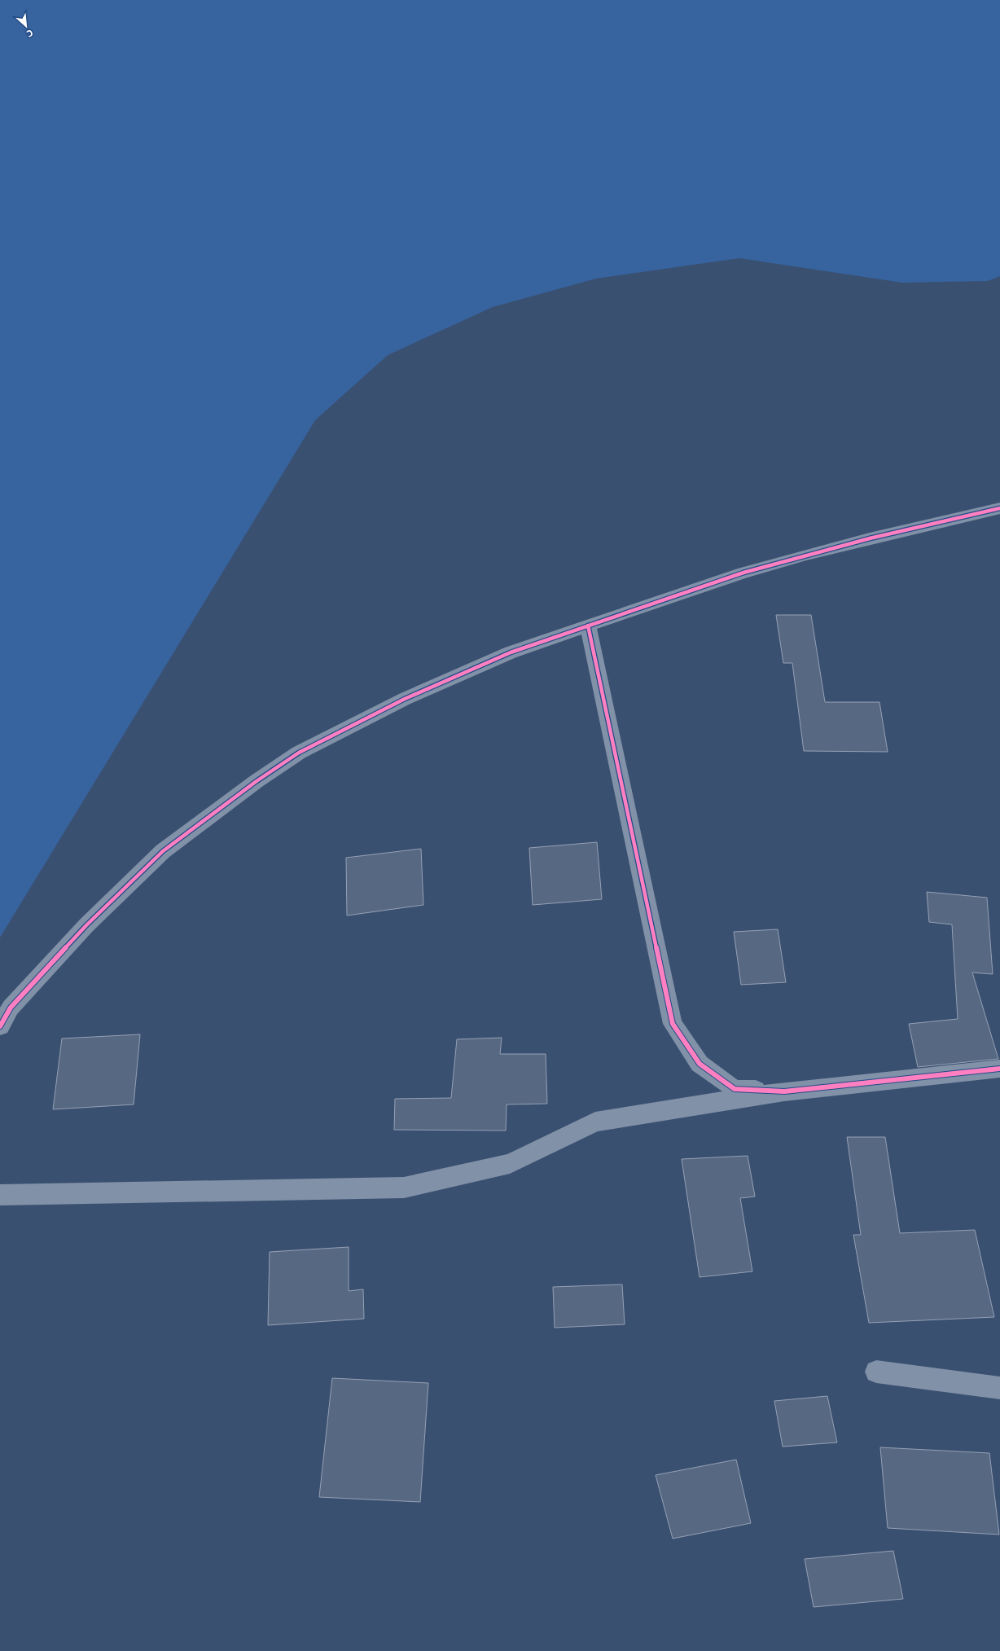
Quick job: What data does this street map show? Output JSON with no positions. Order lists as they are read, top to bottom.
{
  "north": "bottom right"
}
